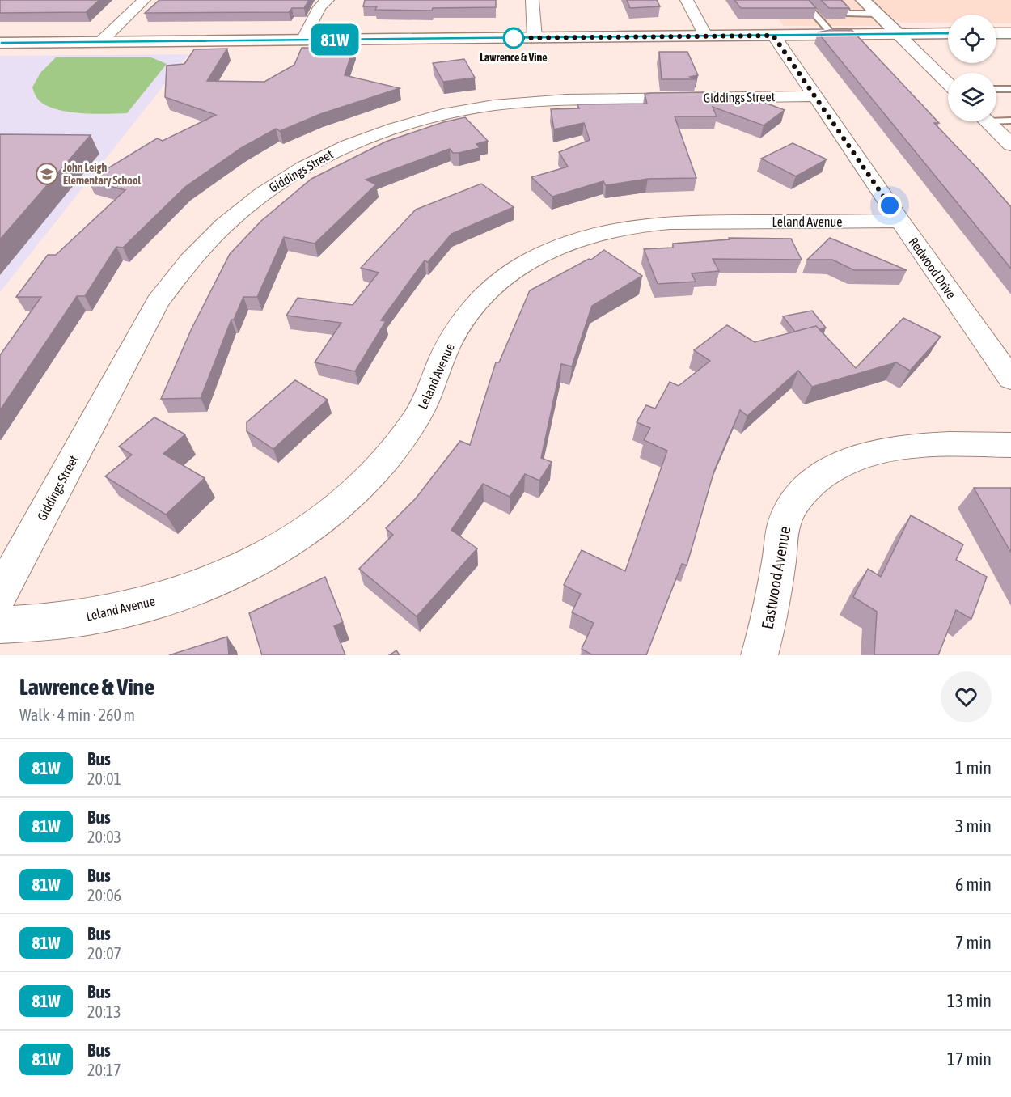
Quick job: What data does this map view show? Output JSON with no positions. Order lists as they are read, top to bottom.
{
  "streets": {
    "street": [
      "Giddings Street",
      "Leland Avenue",
      "Redwood Drive",
      "Eastwood Avenue"
    ]
  },
  "crossings": [
    ["Giddings Street", "Redwood Drive"],
    ["Leland Avenue", "Redwood Drive"]
  ],
  "places": {
    "other": ["Lawrence & Vine"],
    "school or university": ["John Leigh Elementary School"]
  },
  "lines": ["bus line 81W"],
  "page": {
    "on_map": "81W",
    "heading": ["Lawrence & Vine", "Walk · 4 min · 260 m"],
    "list": [
      {
        "mark": "81W",
        "name": "Bus",
        "note": "20:01",
        "value": "1 min"
      },
      {
        "mark": "81W",
        "name": "Bus",
        "note": "20:03",
        "value": "3 min"
      },
      {
        "mark": "81W",
        "name": "Bus",
        "note": "20:06",
        "value": "6 min"
      },
      {
        "mark": "81W",
        "name": "Bus",
        "note": "20:07",
        "value": "7 min"
      },
      {
        "mark": "81W",
        "name": "Bus",
        "note": "20:13",
        "value": "13 min"
      },
      {
        "mark": "81W",
        "name": "Bus",
        "note": "20:17",
        "value": "17 min"
      }
    ]
  }
}
